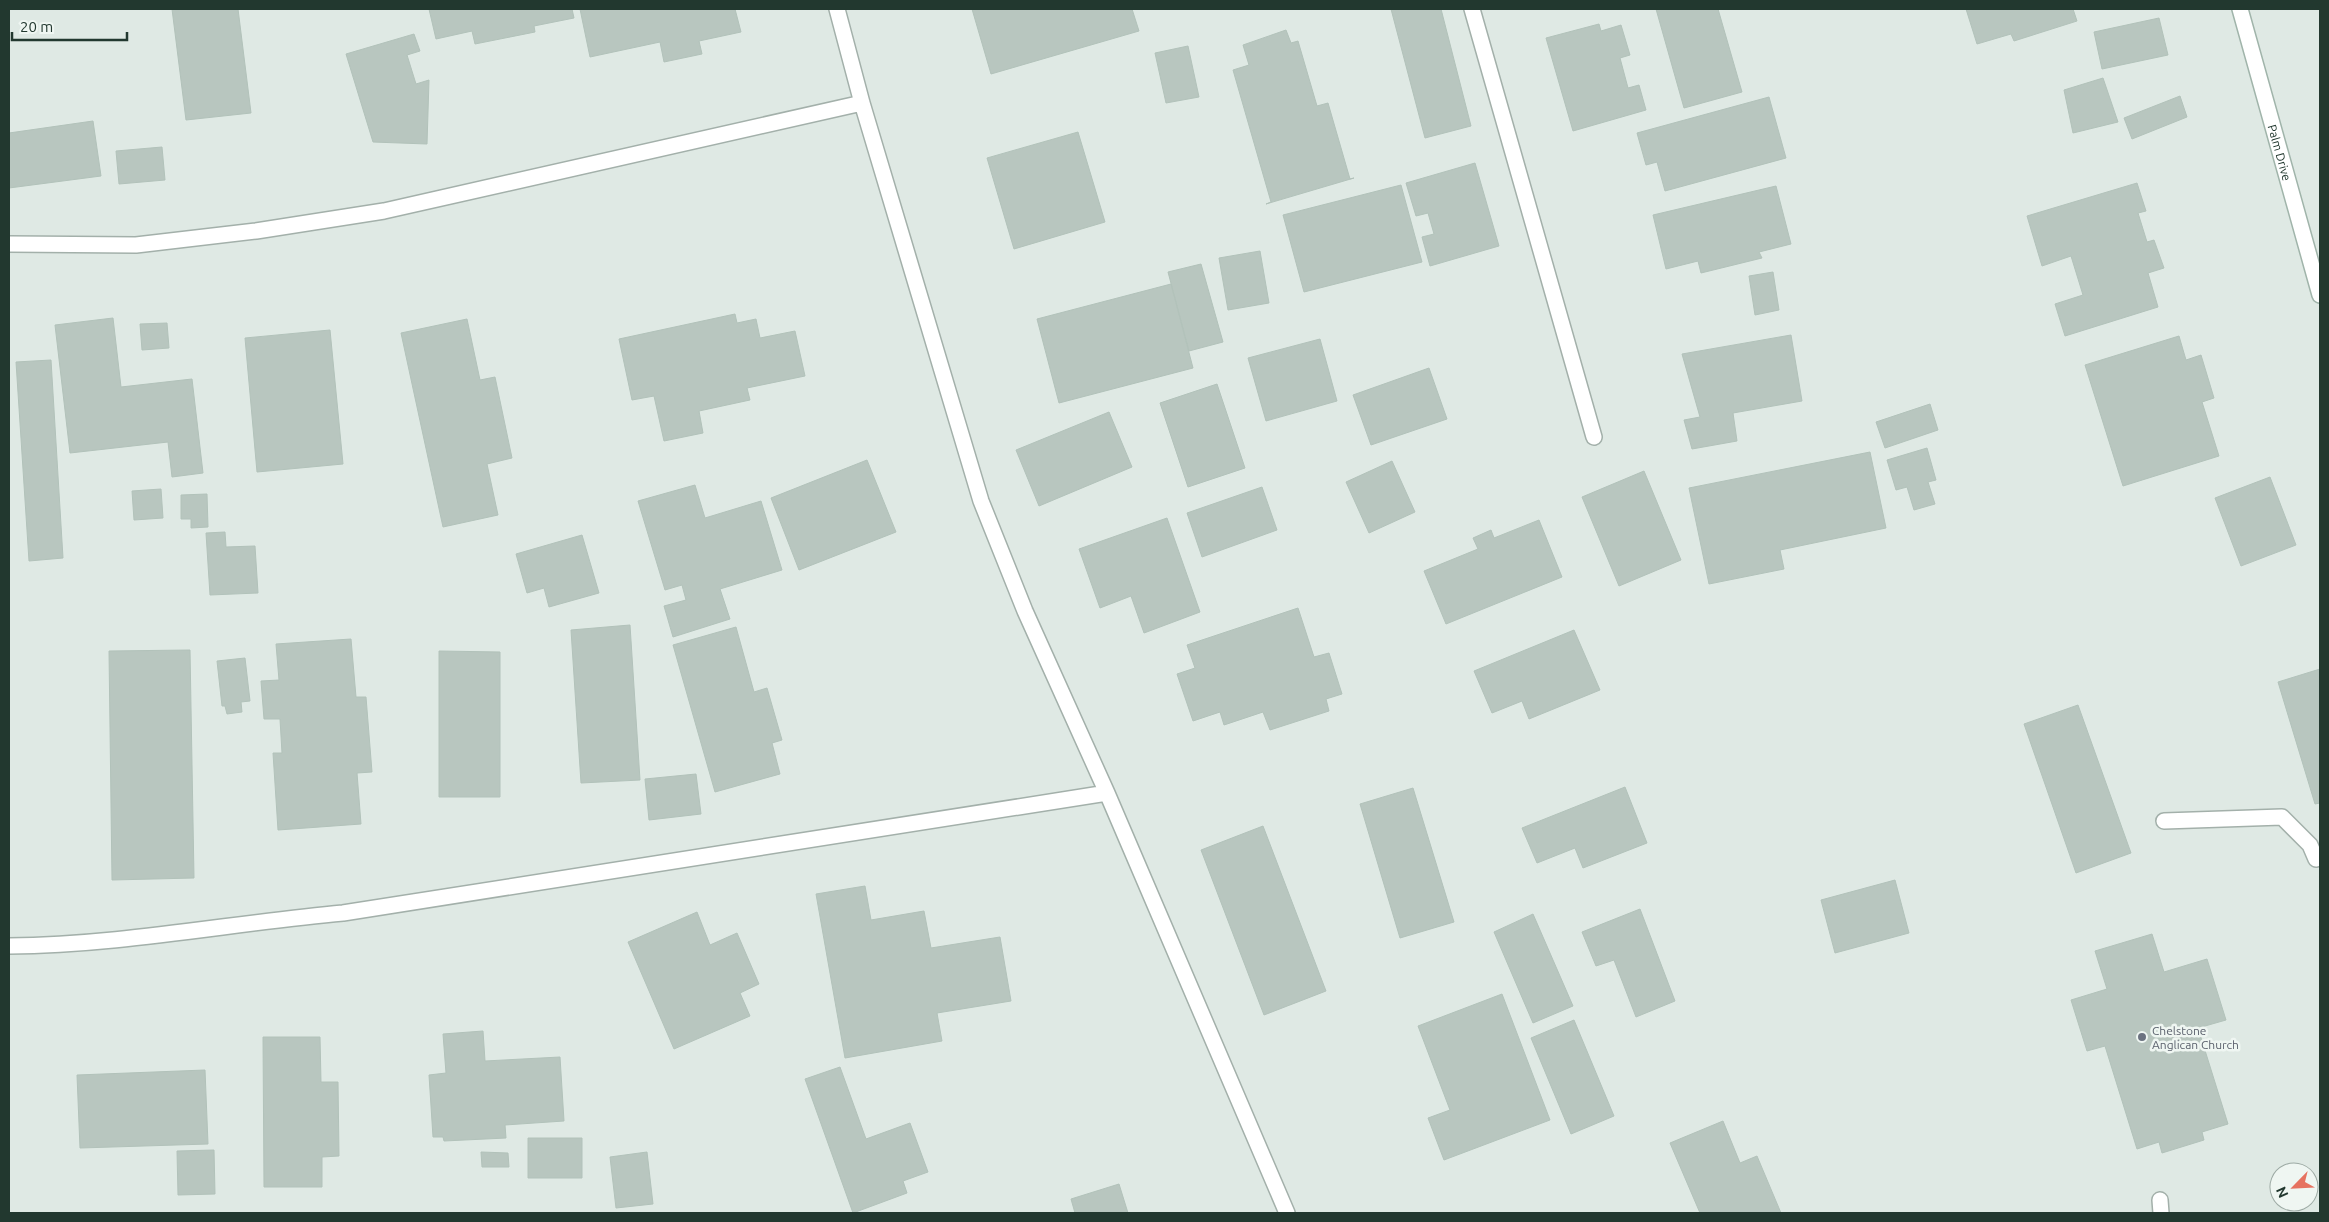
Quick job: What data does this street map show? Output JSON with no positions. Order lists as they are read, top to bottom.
{
  "streets": {
    "street": ["Palm Drive"]
  },
  "places": ["Chelstone Anglican Church"],
  "scale_bar": "20 m",
  "north": "bottom left"
}
